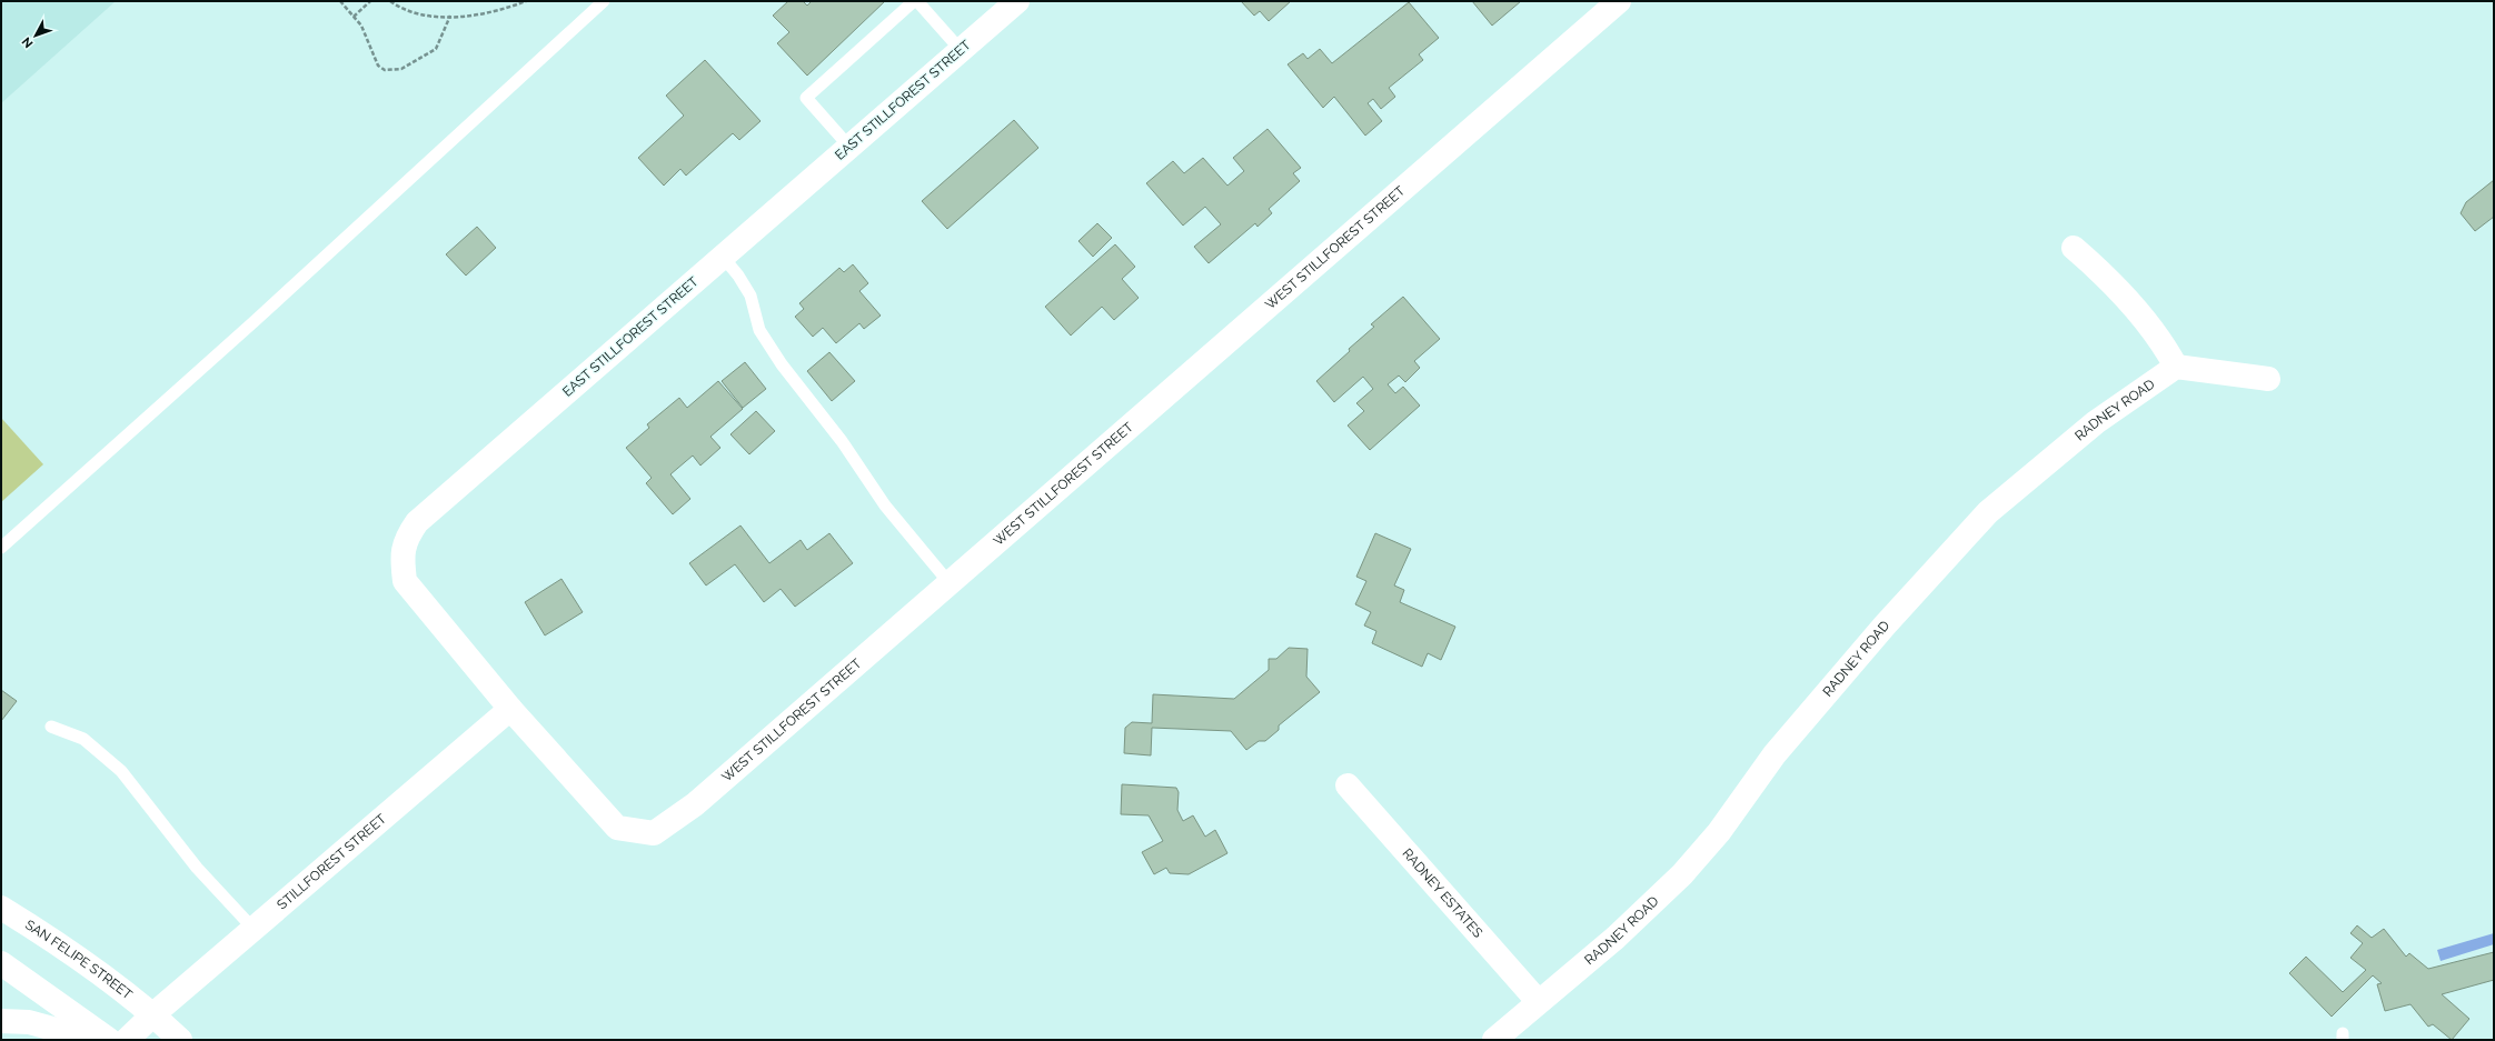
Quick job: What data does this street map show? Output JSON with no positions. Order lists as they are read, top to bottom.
{
  "streets": {
    "street": [
      "EAST STILLFOREST STREET",
      "WEST STILLFOREST STREET",
      "RADNEY ROAD",
      "STILLFOREST STREET",
      "RADNEY ESTATES",
      "SAN FELIPE STREET"
    ]
  },
  "crossings": [
    ["EAST STILLFOREST STREET", "WEST STILLFOREST STREET"],
    ["EAST STILLFOREST STREET", "STILLFOREST STREET"],
    ["WEST STILLFOREST STREET", "STILLFOREST STREET"],
    ["RADNEY ROAD", "RADNEY ESTATES"],
    ["STILLFOREST STREET", "SAN FELIPE STREET"]
  ],
  "north": "bottom left"
}
